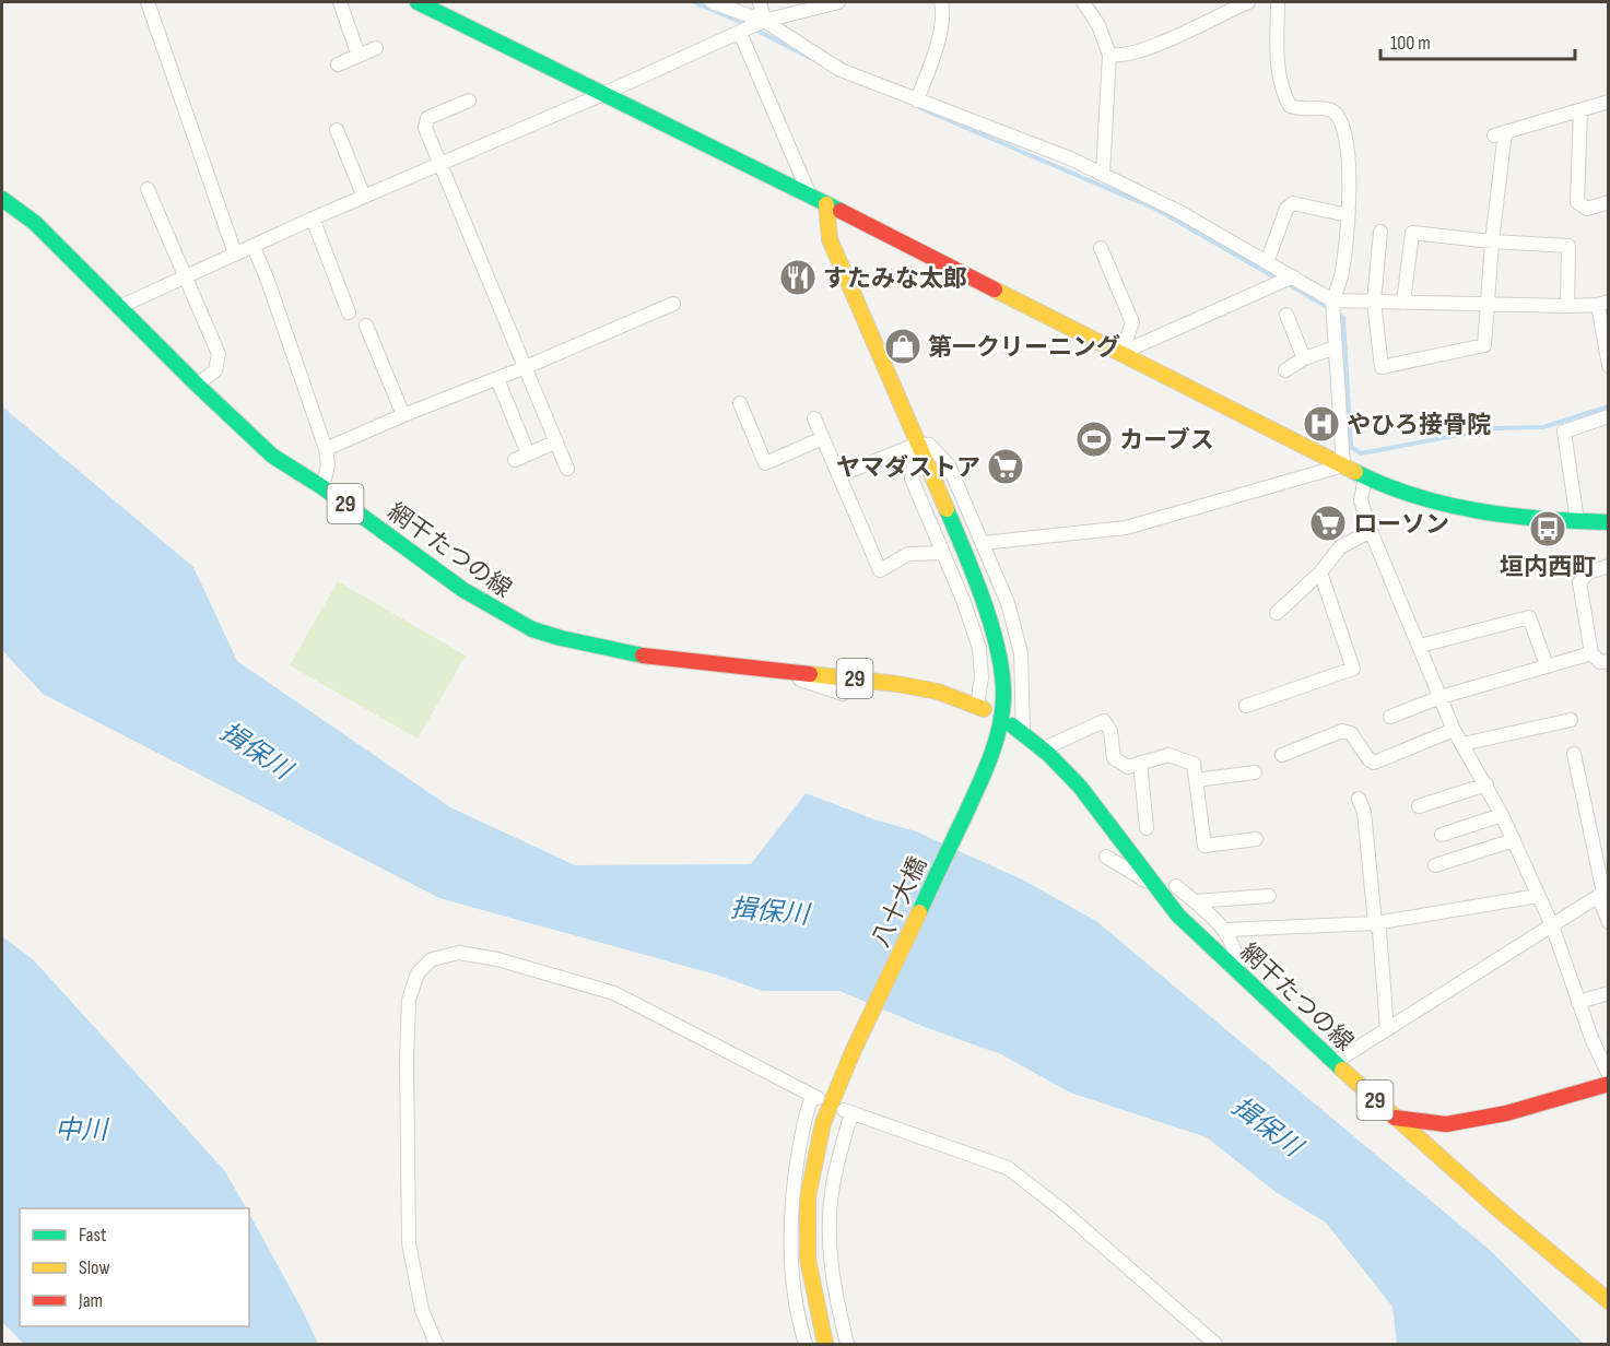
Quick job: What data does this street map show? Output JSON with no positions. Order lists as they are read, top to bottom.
{
  "streets": {
    "street": ["29", "網干たつの線", "八十大橋"]
  },
  "water": ["揖保川", "中川"],
  "places": {
    "restaurant": ["すたみな太郎"],
    "shop": ["第一クリーニング"],
    "hospital": ["やひろ接骨院"],
    "sports": ["カーブス"],
    "supermarket": ["ヤマダストア", "ローソン"],
    "bus stop": ["垣内西町"]
  },
  "legend": ["Fast", "Slow", "Jam"],
  "scale_bar": "100 m"
}
